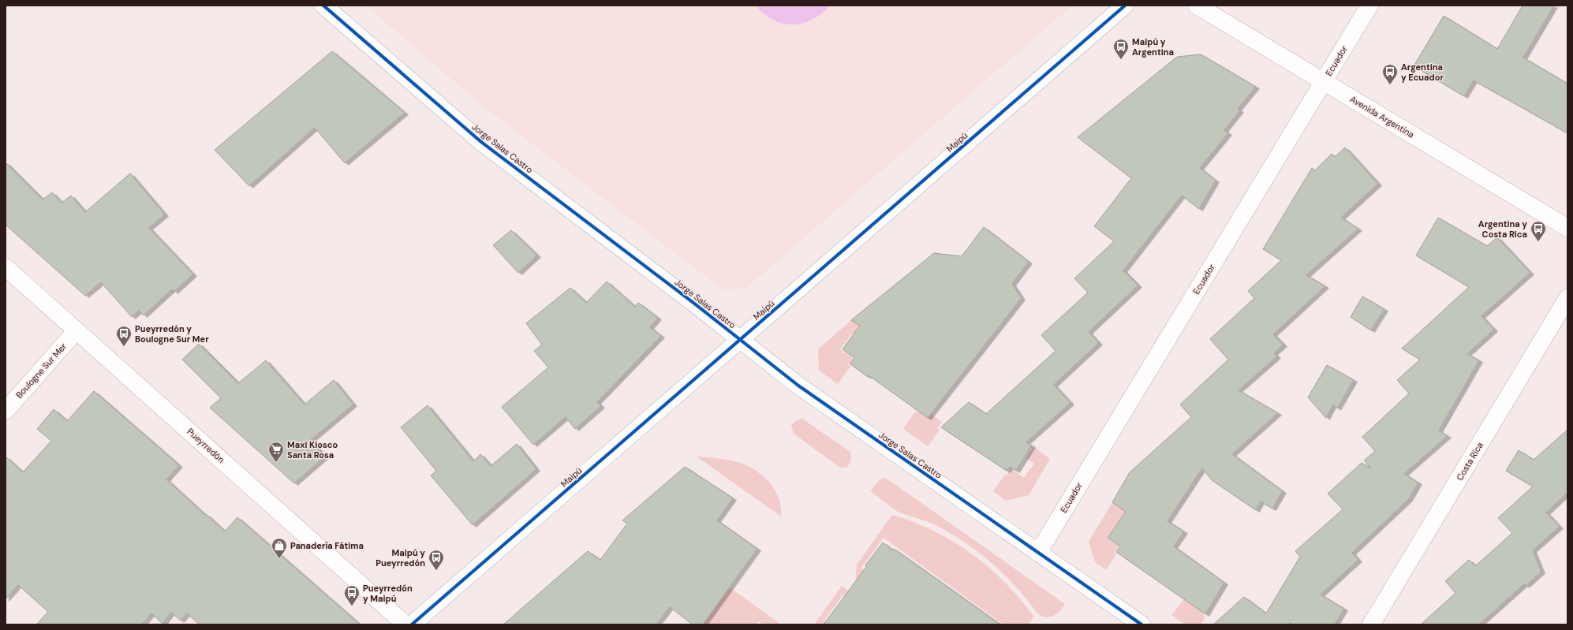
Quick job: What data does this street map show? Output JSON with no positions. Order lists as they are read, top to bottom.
{
  "streets": {
    "street": [
      "Ecuador",
      "Avenida Argentina",
      "Maipú",
      "Jorge Salas Castro",
      "Boulogne Sur Mer",
      "Pueyrredón",
      "Costa Rica"
    ]
  },
  "crossings": [
    ["Ecuador", "Avenida Argentina"],
    ["Ecuador", "Jorge Salas Castro"],
    ["Maipú", "Jorge Salas Castro"],
    ["Boulogne Sur Mer", "Pueyrredón"]
  ],
  "places": {
    "bus stop": [
      "Maipú y Argentina",
      "Argentina y Ecuador",
      "Argentina y Costa Rica",
      "Pueyrredón y Boulogne Sur Mer",
      "Maipú y Pueyrredón",
      "Pueyrredón y Maipú"
    ],
    "supermarket": ["Maxi Kiosco Santa Rosa"],
    "shop": ["Panadería Fátima"]
  }
}
